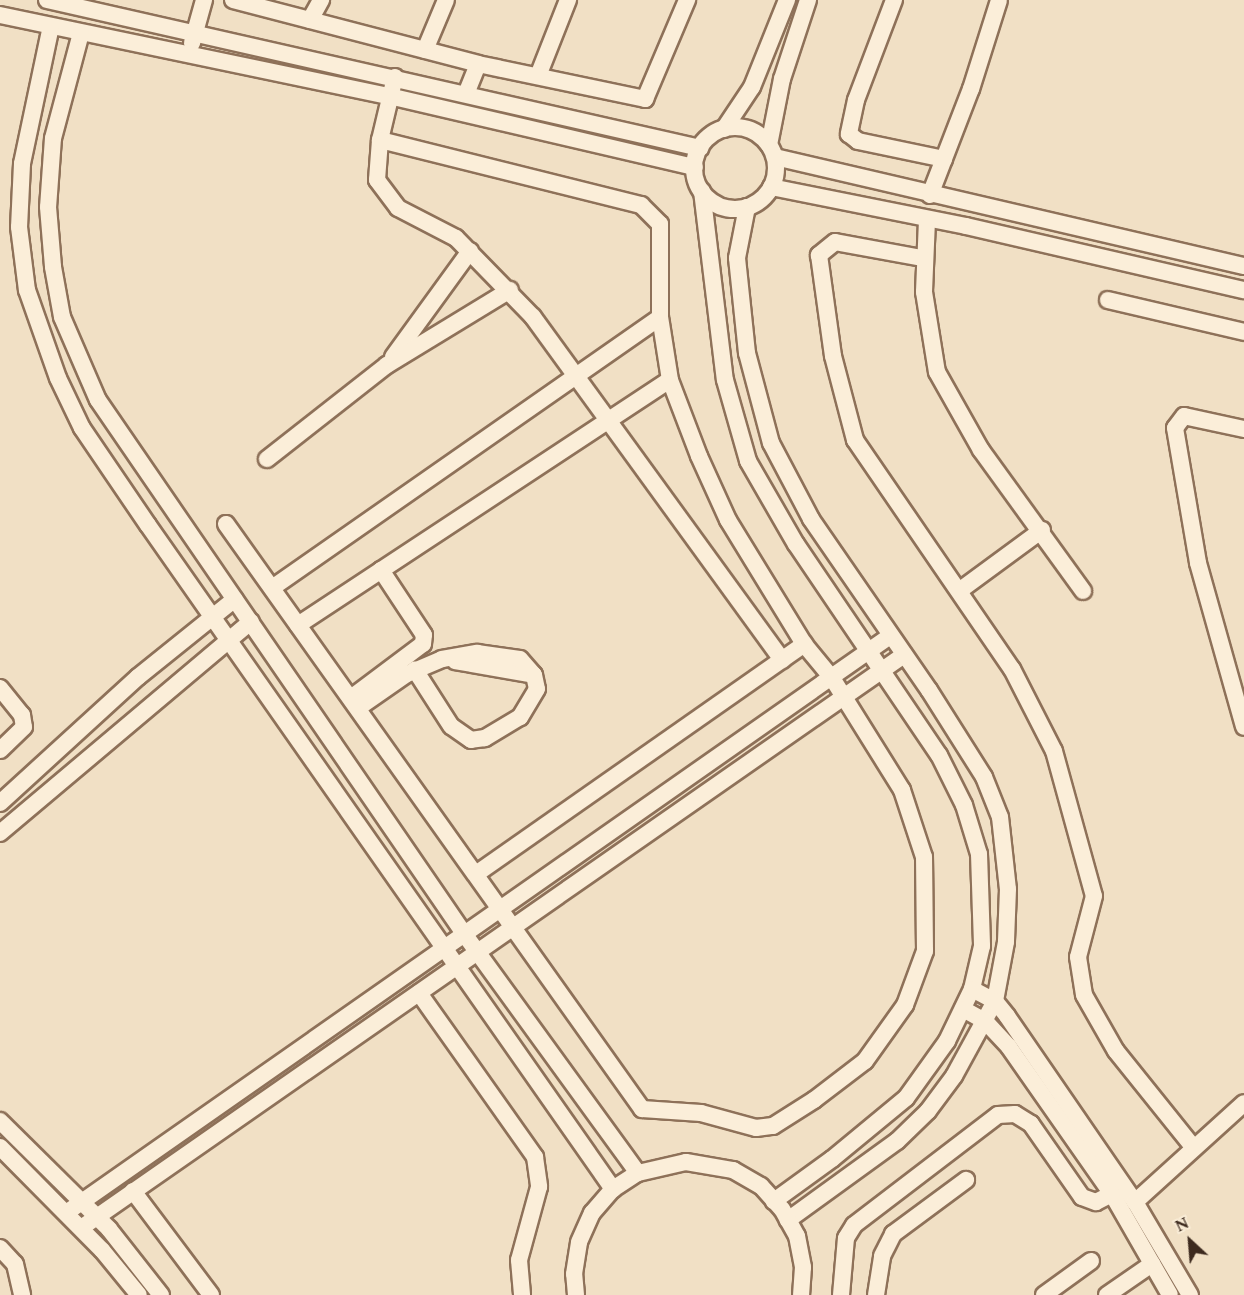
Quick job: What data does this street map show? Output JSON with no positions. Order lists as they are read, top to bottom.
{
  "north": "top left"
}
